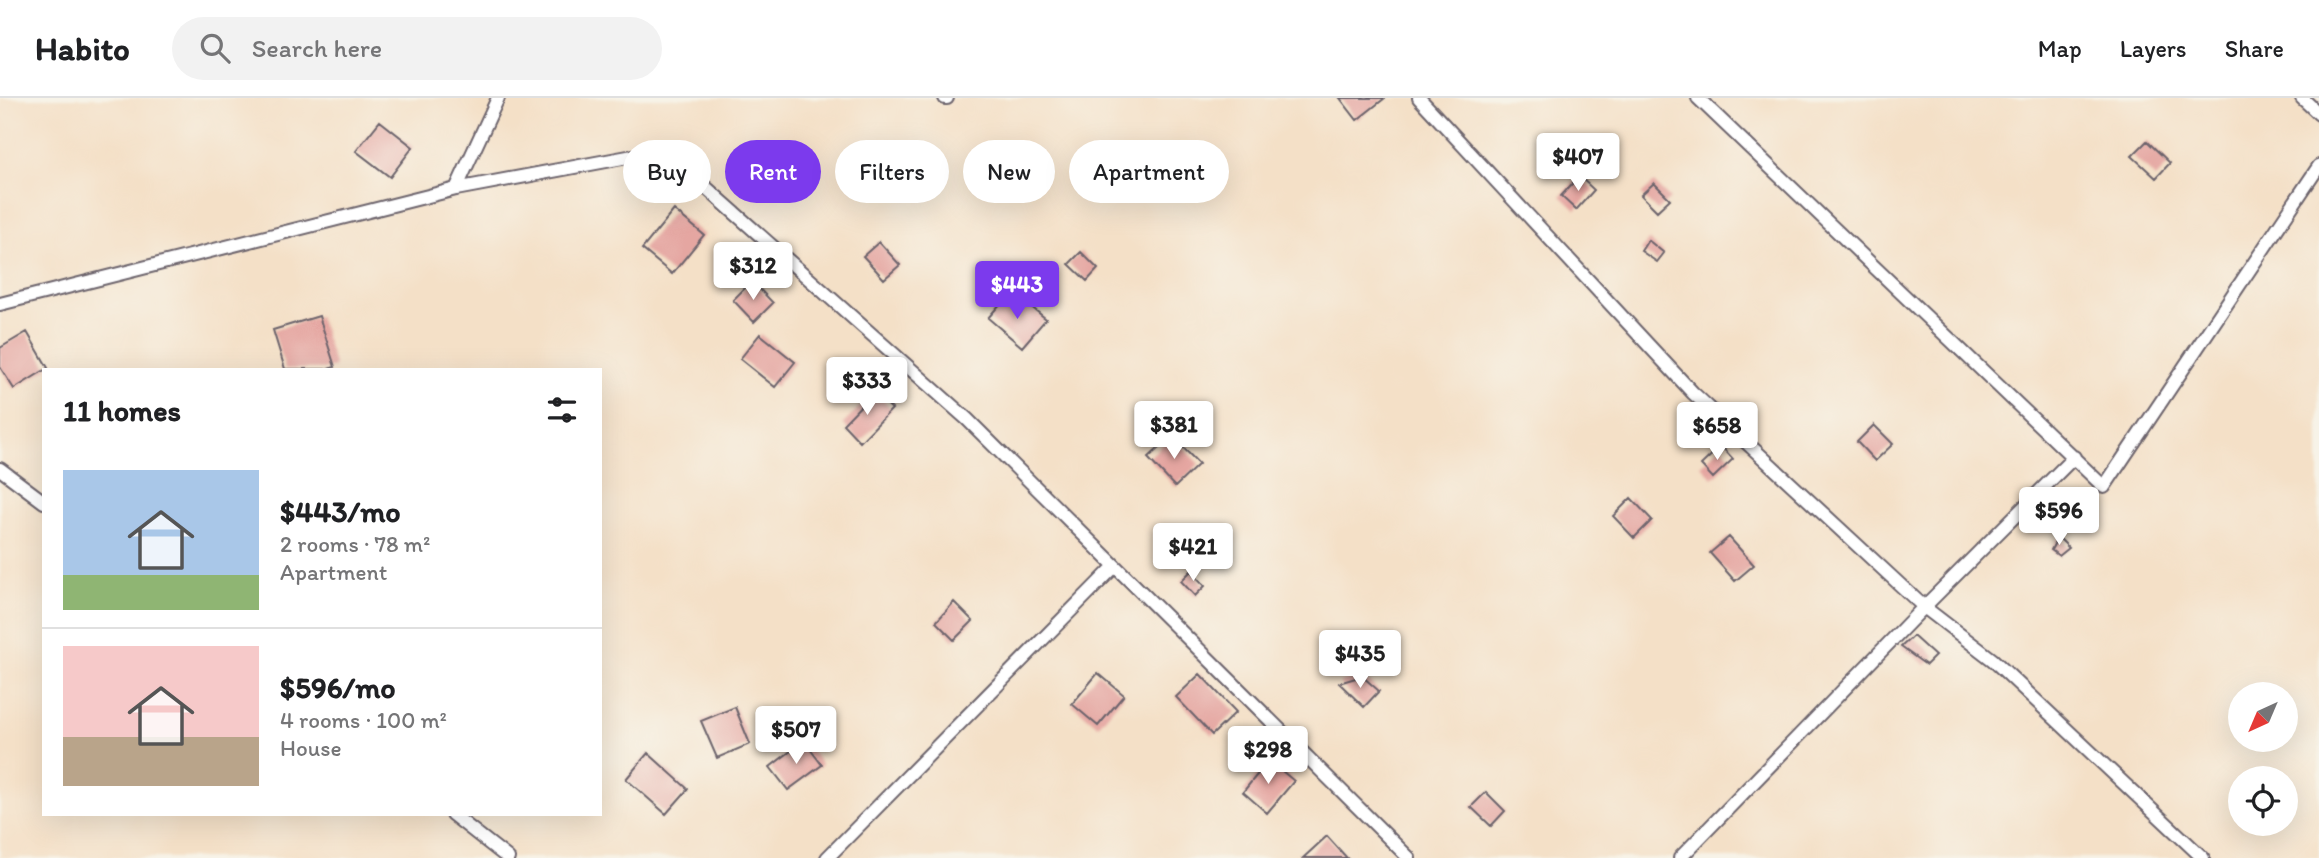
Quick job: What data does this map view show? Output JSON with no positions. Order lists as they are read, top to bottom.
{
  "north": "bottom left",
  "page": {
    "header": "Habito",
    "search": "Search here",
    "nav": ["Map", "Layers", "Share"],
    "price": [
      "$407",
      "$312",
      "$443",
      "$333",
      "$381",
      "$658",
      "$596",
      "$421",
      "$435",
      "$507",
      "$298"
    ],
    "chip": [
      "Buy",
      "Rent",
      "Filters",
      "New",
      "Apartment"
    ],
    "heading": "11 homes",
    "list": [
      {
        "name": "$443/mo",
        "note": "2 rooms · 78 m² · Apartment"
      },
      {
        "name": "$596/mo",
        "note": "4 rooms · 100 m² · House"
      }
    ]
  }
}
